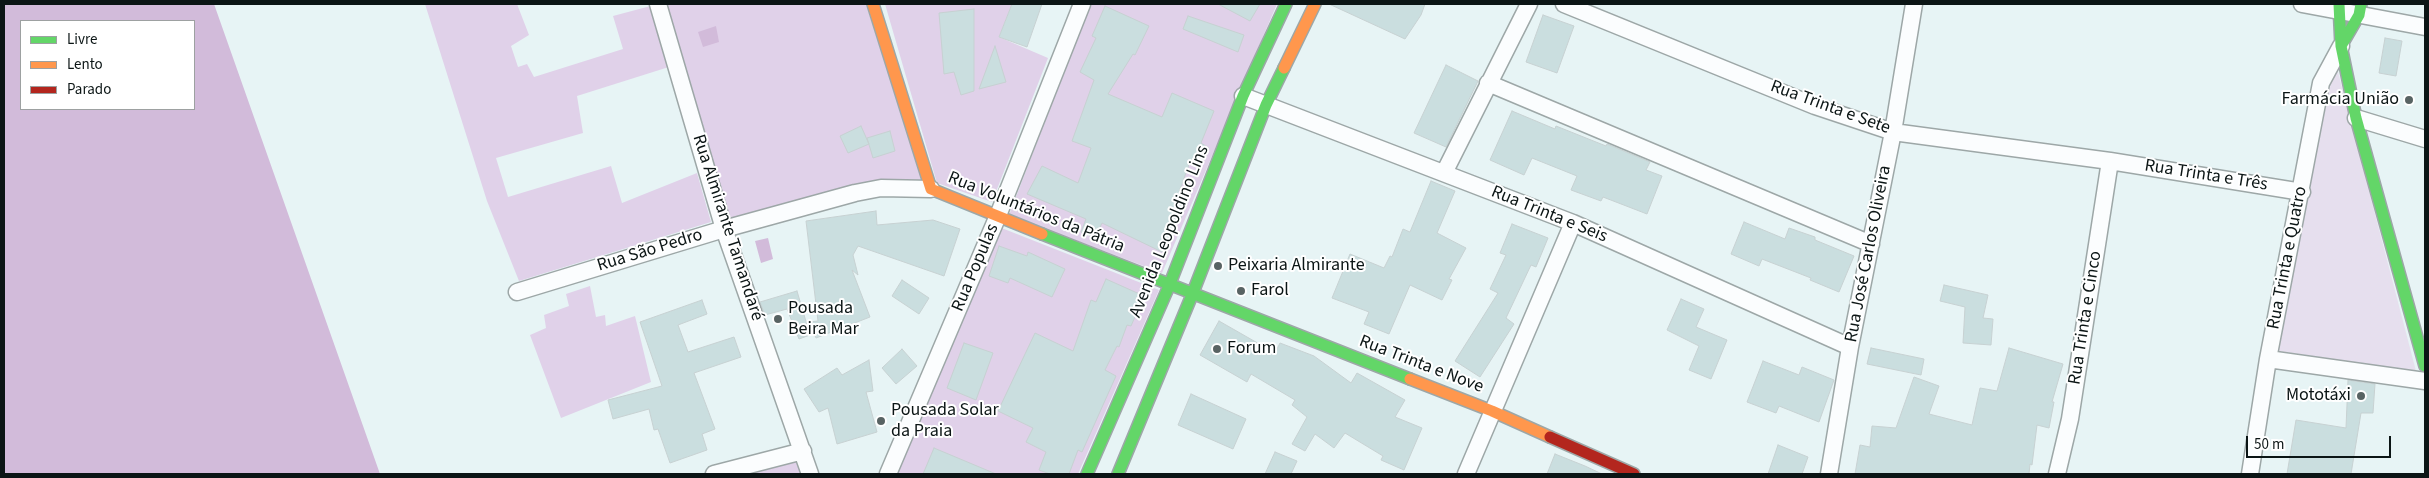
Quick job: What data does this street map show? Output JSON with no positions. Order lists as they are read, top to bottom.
{
  "streets": {
    "main road": ["Rua Voluntários da Pátria", "Avenida Leopoldino Lins", "Rua Trinta e Nove"],
    "street": [
      "Rua Trinta e Sete",
      "Rua Trinta e Três",
      "Rua Trinta e Seis",
      "Rua Almirante Tamandaré",
      "Rua São Pedro",
      "Rua José Carlos Oliveira",
      "Rua Trinta e Quatro",
      "Rua Populas",
      "Rua Trinta e Cinco"
    ]
  },
  "crossings": [
    ["Rua Trinta e Sete", "Rua Trinta e Três"],
    ["Rua Trinta e Sete", "Rua José Carlos Oliveira"],
    ["Rua Trinta e Sete", "Rua Trinta e Cinco"],
    ["Rua Trinta e Três", "Rua Trinta e Quatro"],
    ["Rua Trinta e Três", "Rua Trinta e Cinco"],
    ["Rua Voluntários da Pátria", "Avenida Leopoldino Lins"],
    ["Rua Voluntários da Pátria", "Rua São Pedro"],
    ["Rua Voluntários da Pátria", "Rua Populas"],
    ["Rua Voluntários da Pátria", "Rua Trinta e Nove"],
    ["Rua Trinta e Seis", "Avenida Leopoldino Lins"],
    ["Rua Trinta e Seis", "Rua José Carlos Oliveira"],
    ["Rua Almirante Tamandaré", "Rua São Pedro"]
  ],
  "places": [
    "Farmácia União",
    "Peixaria Almirante",
    "Farol",
    "Pousada Beira Mar",
    "Forum",
    "Mototáxi",
    "Pousada Solar da Praia"
  ],
  "legend": ["Livre", "Lento", "Parado"],
  "scale_bar": "50 m"
}
